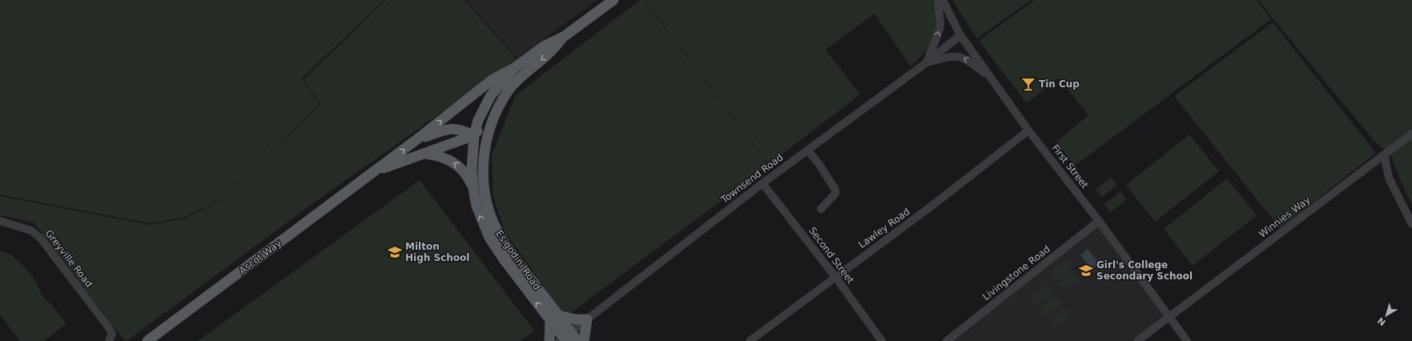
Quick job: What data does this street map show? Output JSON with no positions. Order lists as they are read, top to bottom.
{
  "streets": {
    "main road": ["Ascot Way", "Esigodini Road"],
    "street": [
      "First Street",
      "Townsend Road",
      "Winnies Way",
      "Lawley Road",
      "Second Street",
      "Greyville Road",
      "Livingstone Road"
    ]
  },
  "crossings": [
    ["First Street", "Townsend Road"],
    ["First Street", "Winnies Way"],
    ["First Street", "Lawley Road"],
    ["First Street", "Livingstone Road"],
    ["Townsend Road", "Second Street"],
    ["Townsend Road", "Esigodini Road"],
    ["Lawley Road", "Second Street"],
    ["Ascot Way", "Esigodini Road"]
  ],
  "places": {
    "bar": ["Tin Cup"],
    "school or university": ["Milton High School", "Girl's College Secondary School"]
  },
  "north": "bottom left"
}
